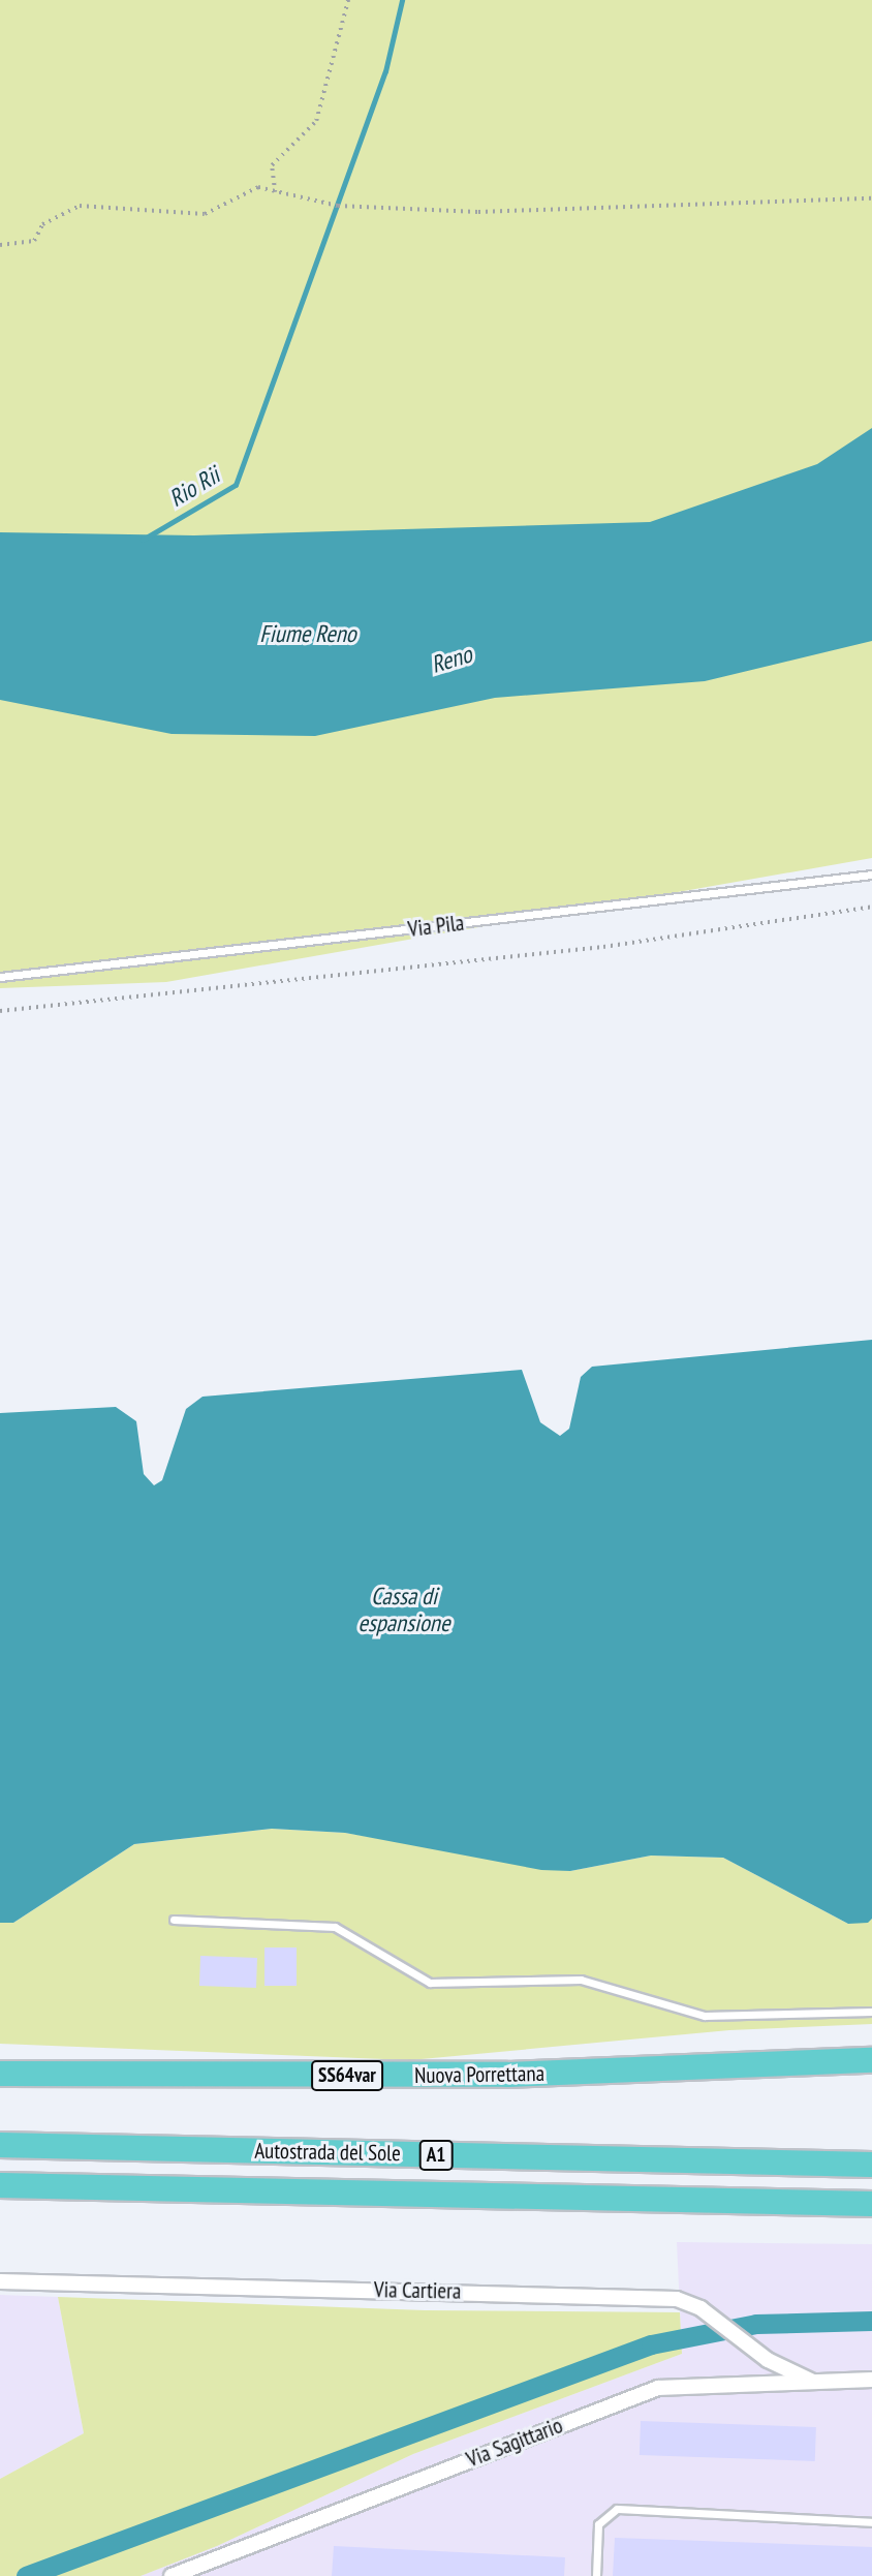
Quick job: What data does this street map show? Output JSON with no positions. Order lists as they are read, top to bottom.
{
  "streets": {
    "highway": [
      "Nuova Porrettana",
      "SS64var",
      "Autostrada del Sole",
      "A1"
    ],
    "street": ["Via Cartiera", "Via Sagittario"],
    "lane": ["Via Pila"]
  },
  "crossings": [
    ["Via Cartiera", "Via Sagittario"]
  ],
  "water": [
    "Rio Rii",
    "Fiume Reno",
    "Reno",
    "Cassa di espansione"
  ]
}
